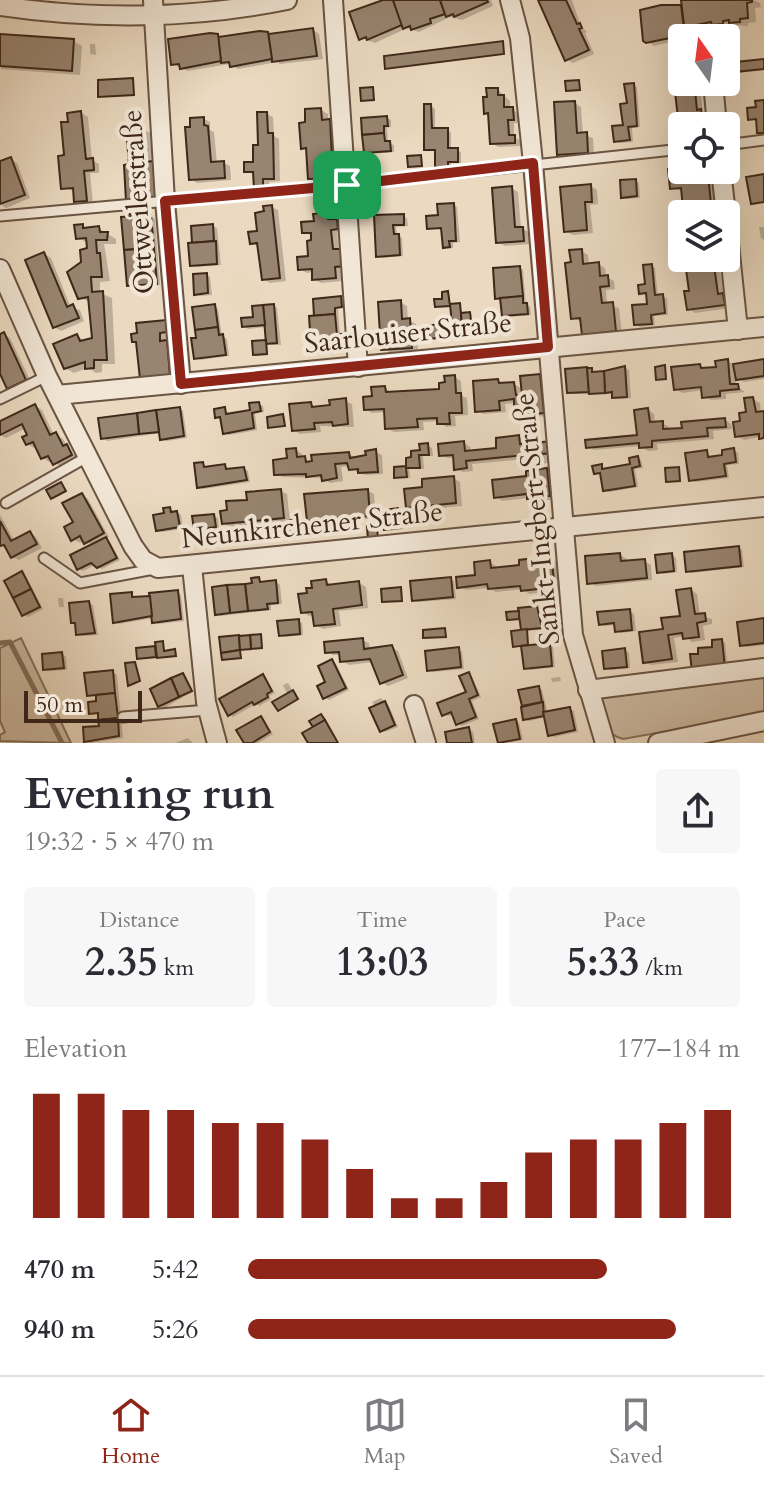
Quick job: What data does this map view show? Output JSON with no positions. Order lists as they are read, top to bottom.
{
  "streets": {
    "street": [
      "Ottweilerstraße",
      "Saarlouiser Straße",
      "Sankt-Ingbert-Straße",
      "Neunkirchener Straße"
    ]
  },
  "crossings": [
    ["Ottweilerstraße", "Saarlouiser Straße"],
    ["Saarlouiser Straße", "Sankt-Ingbert-Straße"],
    ["Saarlouiser Straße", "Neunkirchener Straße"],
    ["Sankt-Ingbert-Straße", "Neunkirchener Straße"]
  ],
  "scale_bar": "50 m",
  "north": "top",
  "page": {
    "scale": "50 m",
    "heading": ["Evening run", "19:32 · 5 × 470 m"],
    "stats": [
      ["Distance", "2.35 km"],
      ["Time", "13:03"],
      ["Pace", "5:33 /km"]
    ],
    "chart": ["Elevation", "177–184 m"],
    "list": [
      {
        "name": "470 m",
        "note": "5:42"
      },
      {
        "name": "940 m",
        "note": "5:26"
      }
    ],
    "tabs": ["Home", "Map", "Saved"]
  }
}
